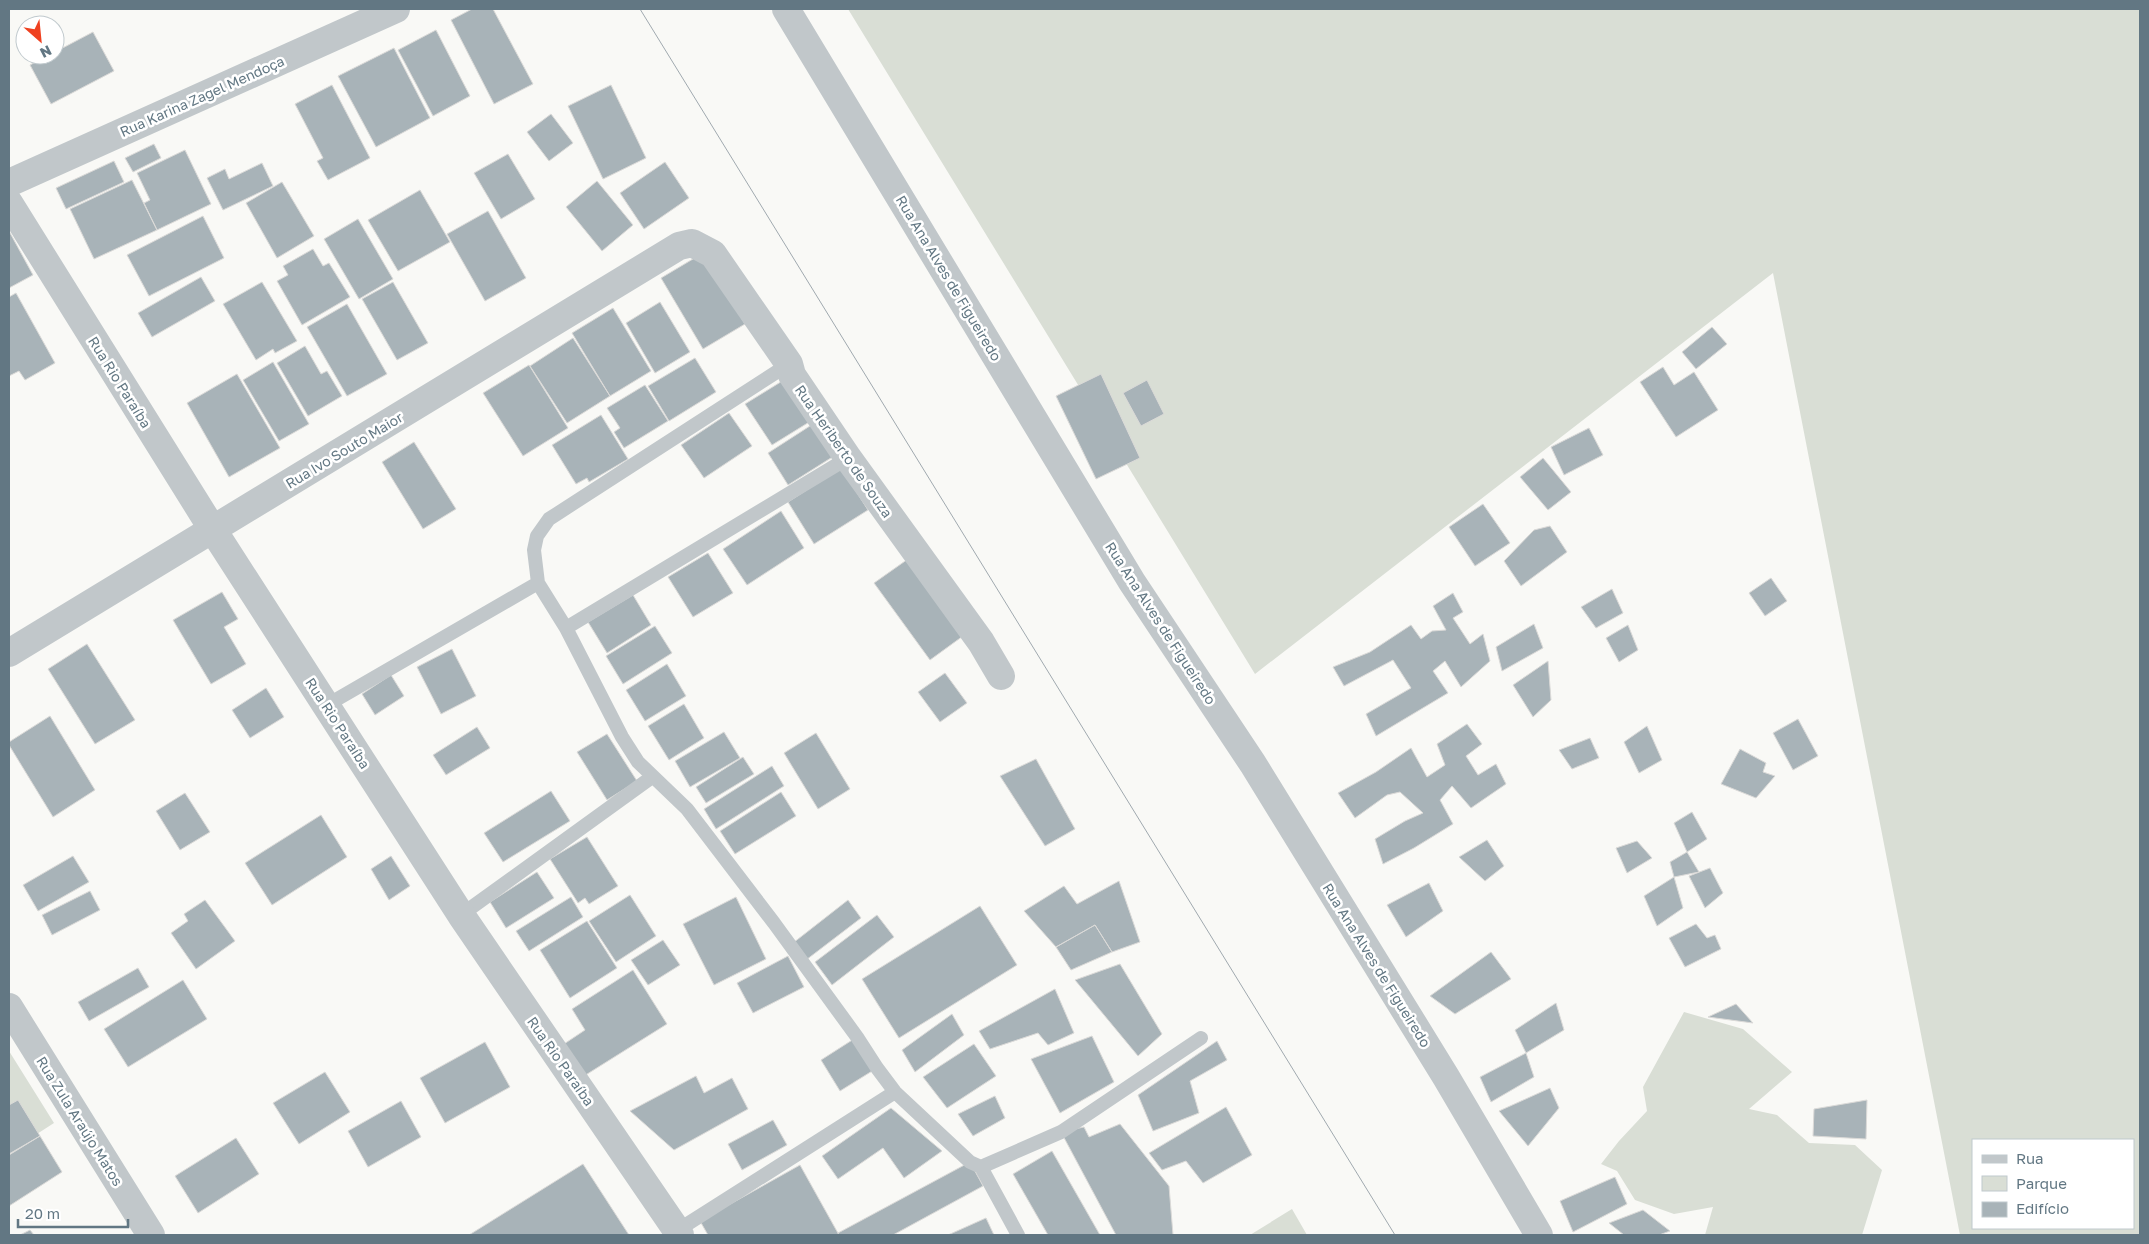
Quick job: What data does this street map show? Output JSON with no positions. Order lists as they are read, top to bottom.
{
  "streets": {
    "street": [
      "Rua Karina Zagel Mendoça",
      "Rua Ana Alves de Figueiredo",
      "Rua Rio Paraíba",
      "Rua Ivo Souto Maior",
      "Rua Heriberto de Souza",
      "Rua Zula Araújo Matos"
    ]
  },
  "crossings": [
    ["Rua Rio Paraíba", "Rua Ivo Souto Maior"],
    ["Rua Ivo Souto Maior", "Rua Heriberto de Souza"]
  ],
  "legend": ["Rua", "Parque", "Edifício"],
  "scale_bar": "20 m",
  "north": "bottom right"
}
